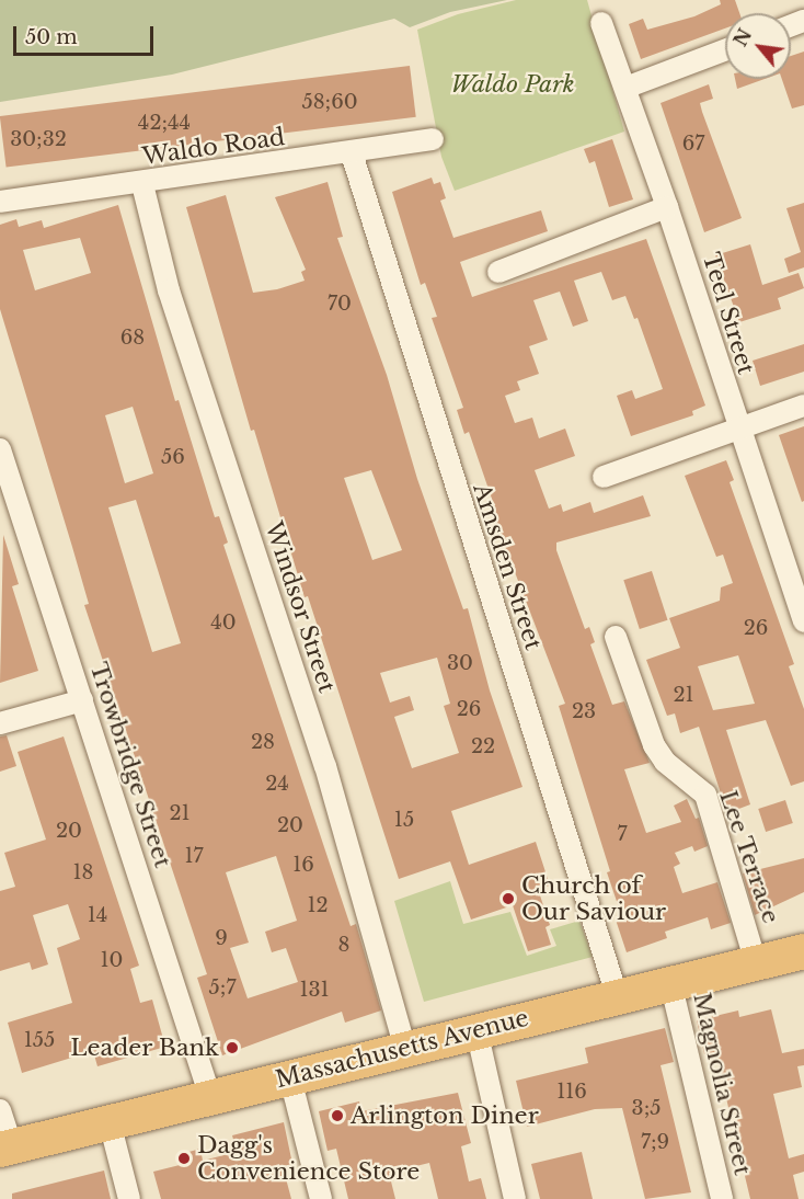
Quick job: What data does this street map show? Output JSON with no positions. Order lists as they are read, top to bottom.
{
  "streets": {
    "highway": ["Massachusetts Avenue"],
    "street": [
      "Waldo Road",
      "Teel Street",
      "Amsden Street",
      "Windsor Street",
      "Trowbridge Street",
      "Lee Terrace",
      "Magnolia Street"
    ]
  },
  "crossings": [
    ["Waldo Road", "Amsden Street"],
    ["Waldo Road", "Windsor Street"],
    ["Amsden Street", "Massachusetts Avenue"],
    ["Windsor Street", "Massachusetts Avenue"],
    ["Trowbridge Street", "Massachusetts Avenue"],
    ["Lee Terrace", "Massachusetts Avenue"],
    ["Massachusetts Avenue", "Magnolia Street"]
  ],
  "parks": ["Waldo Park"],
  "places": [
    "Church of Our Saviour",
    "Leader Bank",
    "Arlington Diner",
    "Dagg's Convenience Store"
  ],
  "house_numbers": [
    "58;60",
    "42;44",
    "30;32",
    "67",
    "70",
    "68",
    "56",
    "40",
    "26",
    "30",
    "21",
    "26",
    "23",
    "28",
    "22",
    "24",
    "21",
    "15",
    "20",
    "20",
    "7",
    "17",
    "16",
    "18",
    "12",
    "14",
    "9",
    "8",
    "10",
    "5;7",
    "131",
    "155",
    "116",
    "3;5",
    "7;9"
  ],
  "scale_bar": "50 m",
  "north": "top left"
}
